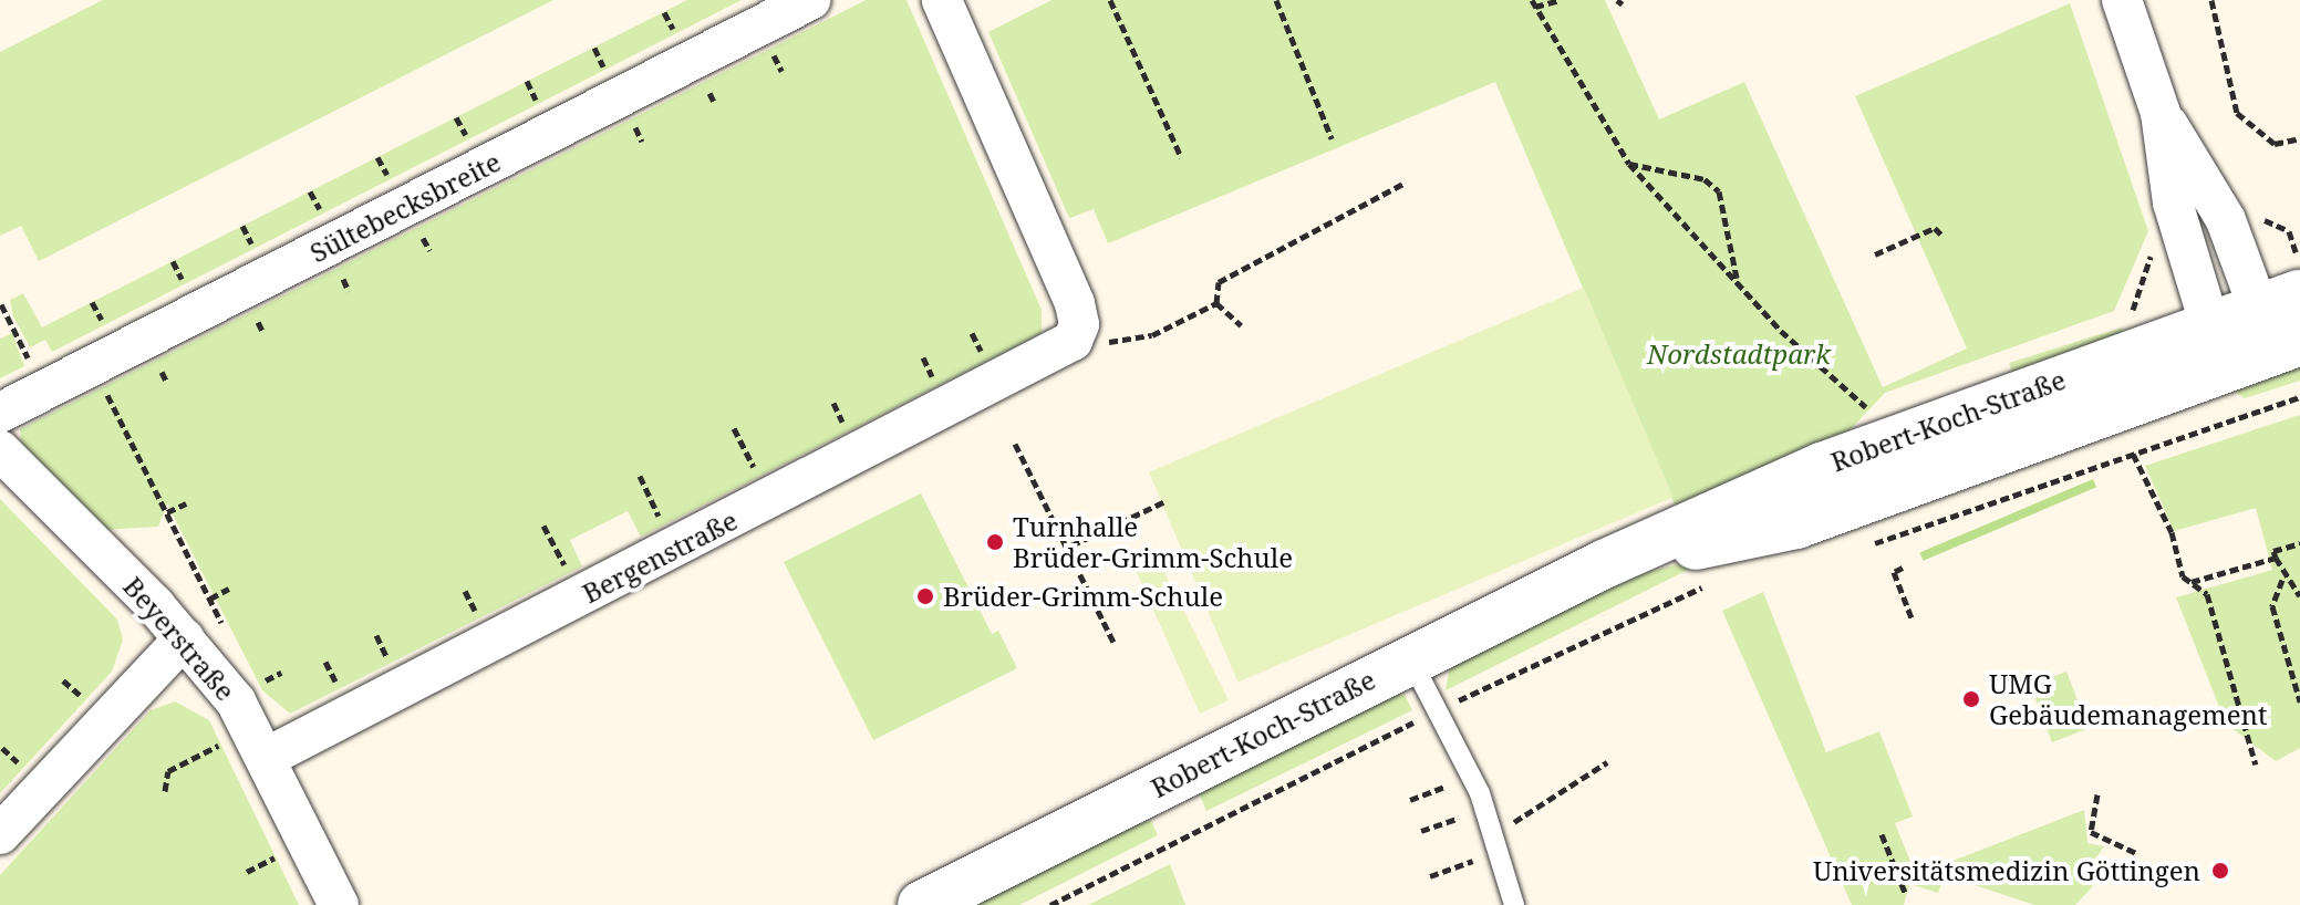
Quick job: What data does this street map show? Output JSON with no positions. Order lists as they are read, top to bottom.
{
  "streets": {
    "street": [
      "Sültebecksbreite",
      "Robert-Koch-Straße",
      "Bergenstraße",
      "Beyerstraße"
    ]
  },
  "crossings": [
    ["Bergenstraße", "Beyerstraße"]
  ],
  "parks": ["Nordstadtpark"],
  "places": [
    "Turnhalle Brüder-Grimm-Schule",
    "Brüder-Grimm-Schule",
    "UMG Gebäudemanagement",
    "Universitätsmedizin Göttingen"
  ]
}
